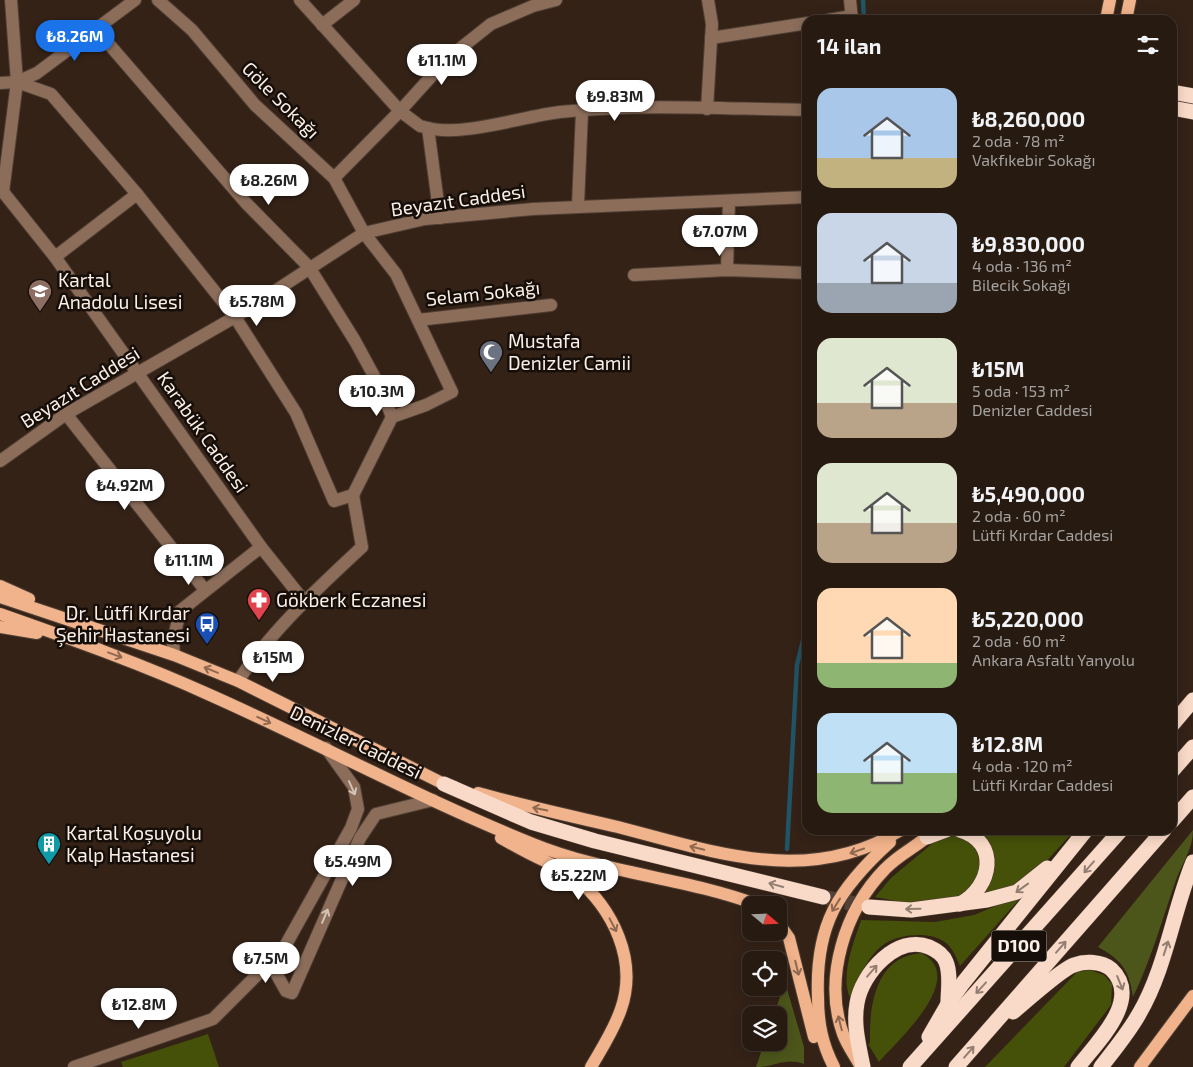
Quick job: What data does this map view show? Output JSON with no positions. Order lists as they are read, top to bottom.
{
  "streets": {
    "highway": ["D100"],
    "main road": ["Denizler Caddesi"],
    "street": [
      "Göle Sokağı",
      "Beyazıt Caddesi",
      "Selam Sokağı",
      "Karabük Caddesi"
    ]
  },
  "crossings": [
    ["Göle Sokağı", "Beyazıt Caddesi"],
    ["Göle Sokağı", "Selam Sokağı"],
    ["Beyazıt Caddesi", "Karabük Caddesi"]
  ],
  "places": {
    "school or university": ["Kartal Anadolu Lisesi"],
    "mosque": ["Mustafa Denizler Camii"],
    "pharmacy": ["Gökberk Eczanesi"],
    "bus stop": ["Dr. Lütfi Kırdar Şehir Hastanesi"],
    "building": ["Kartal Koşuyolu Kalp Hastanesi"]
  },
  "north": "right",
  "page": {
    "heading": "14 ilan",
    "price": [
      "₺8.26M",
      "₺11.1M",
      "₺9.83M",
      "₺8.26M",
      "₺7.07M",
      "₺5.78M",
      "₺10.3M",
      "₺4.92M",
      "₺11.1M",
      "₺15M",
      "₺5.49M",
      "₺5.22M",
      "₺7.5M",
      "₺12.8M"
    ],
    "list": [
      {
        "name": "₺8,260,000",
        "note": "2 oda · 78 m² · Vakfıkebir Sokağı"
      },
      {
        "name": "₺9,830,000",
        "note": "4 oda · 136 m² · Bilecik Sokağı"
      },
      {
        "name": "₺15M",
        "note": "5 oda · 153 m² · Denizler Caddesi"
      },
      {
        "name": "₺5,490,000",
        "note": "2 oda · 60 m² · Lütfi Kırdar Caddesi"
      },
      {
        "name": "₺5,220,000",
        "note": "2 oda · 60 m² · Ankara Asfaltı Yanyolu"
      },
      {
        "name": "₺12.8M",
        "note": "4 oda · 120 m² · Lütfi Kırdar Caddesi"
      }
    ]
  }
}
